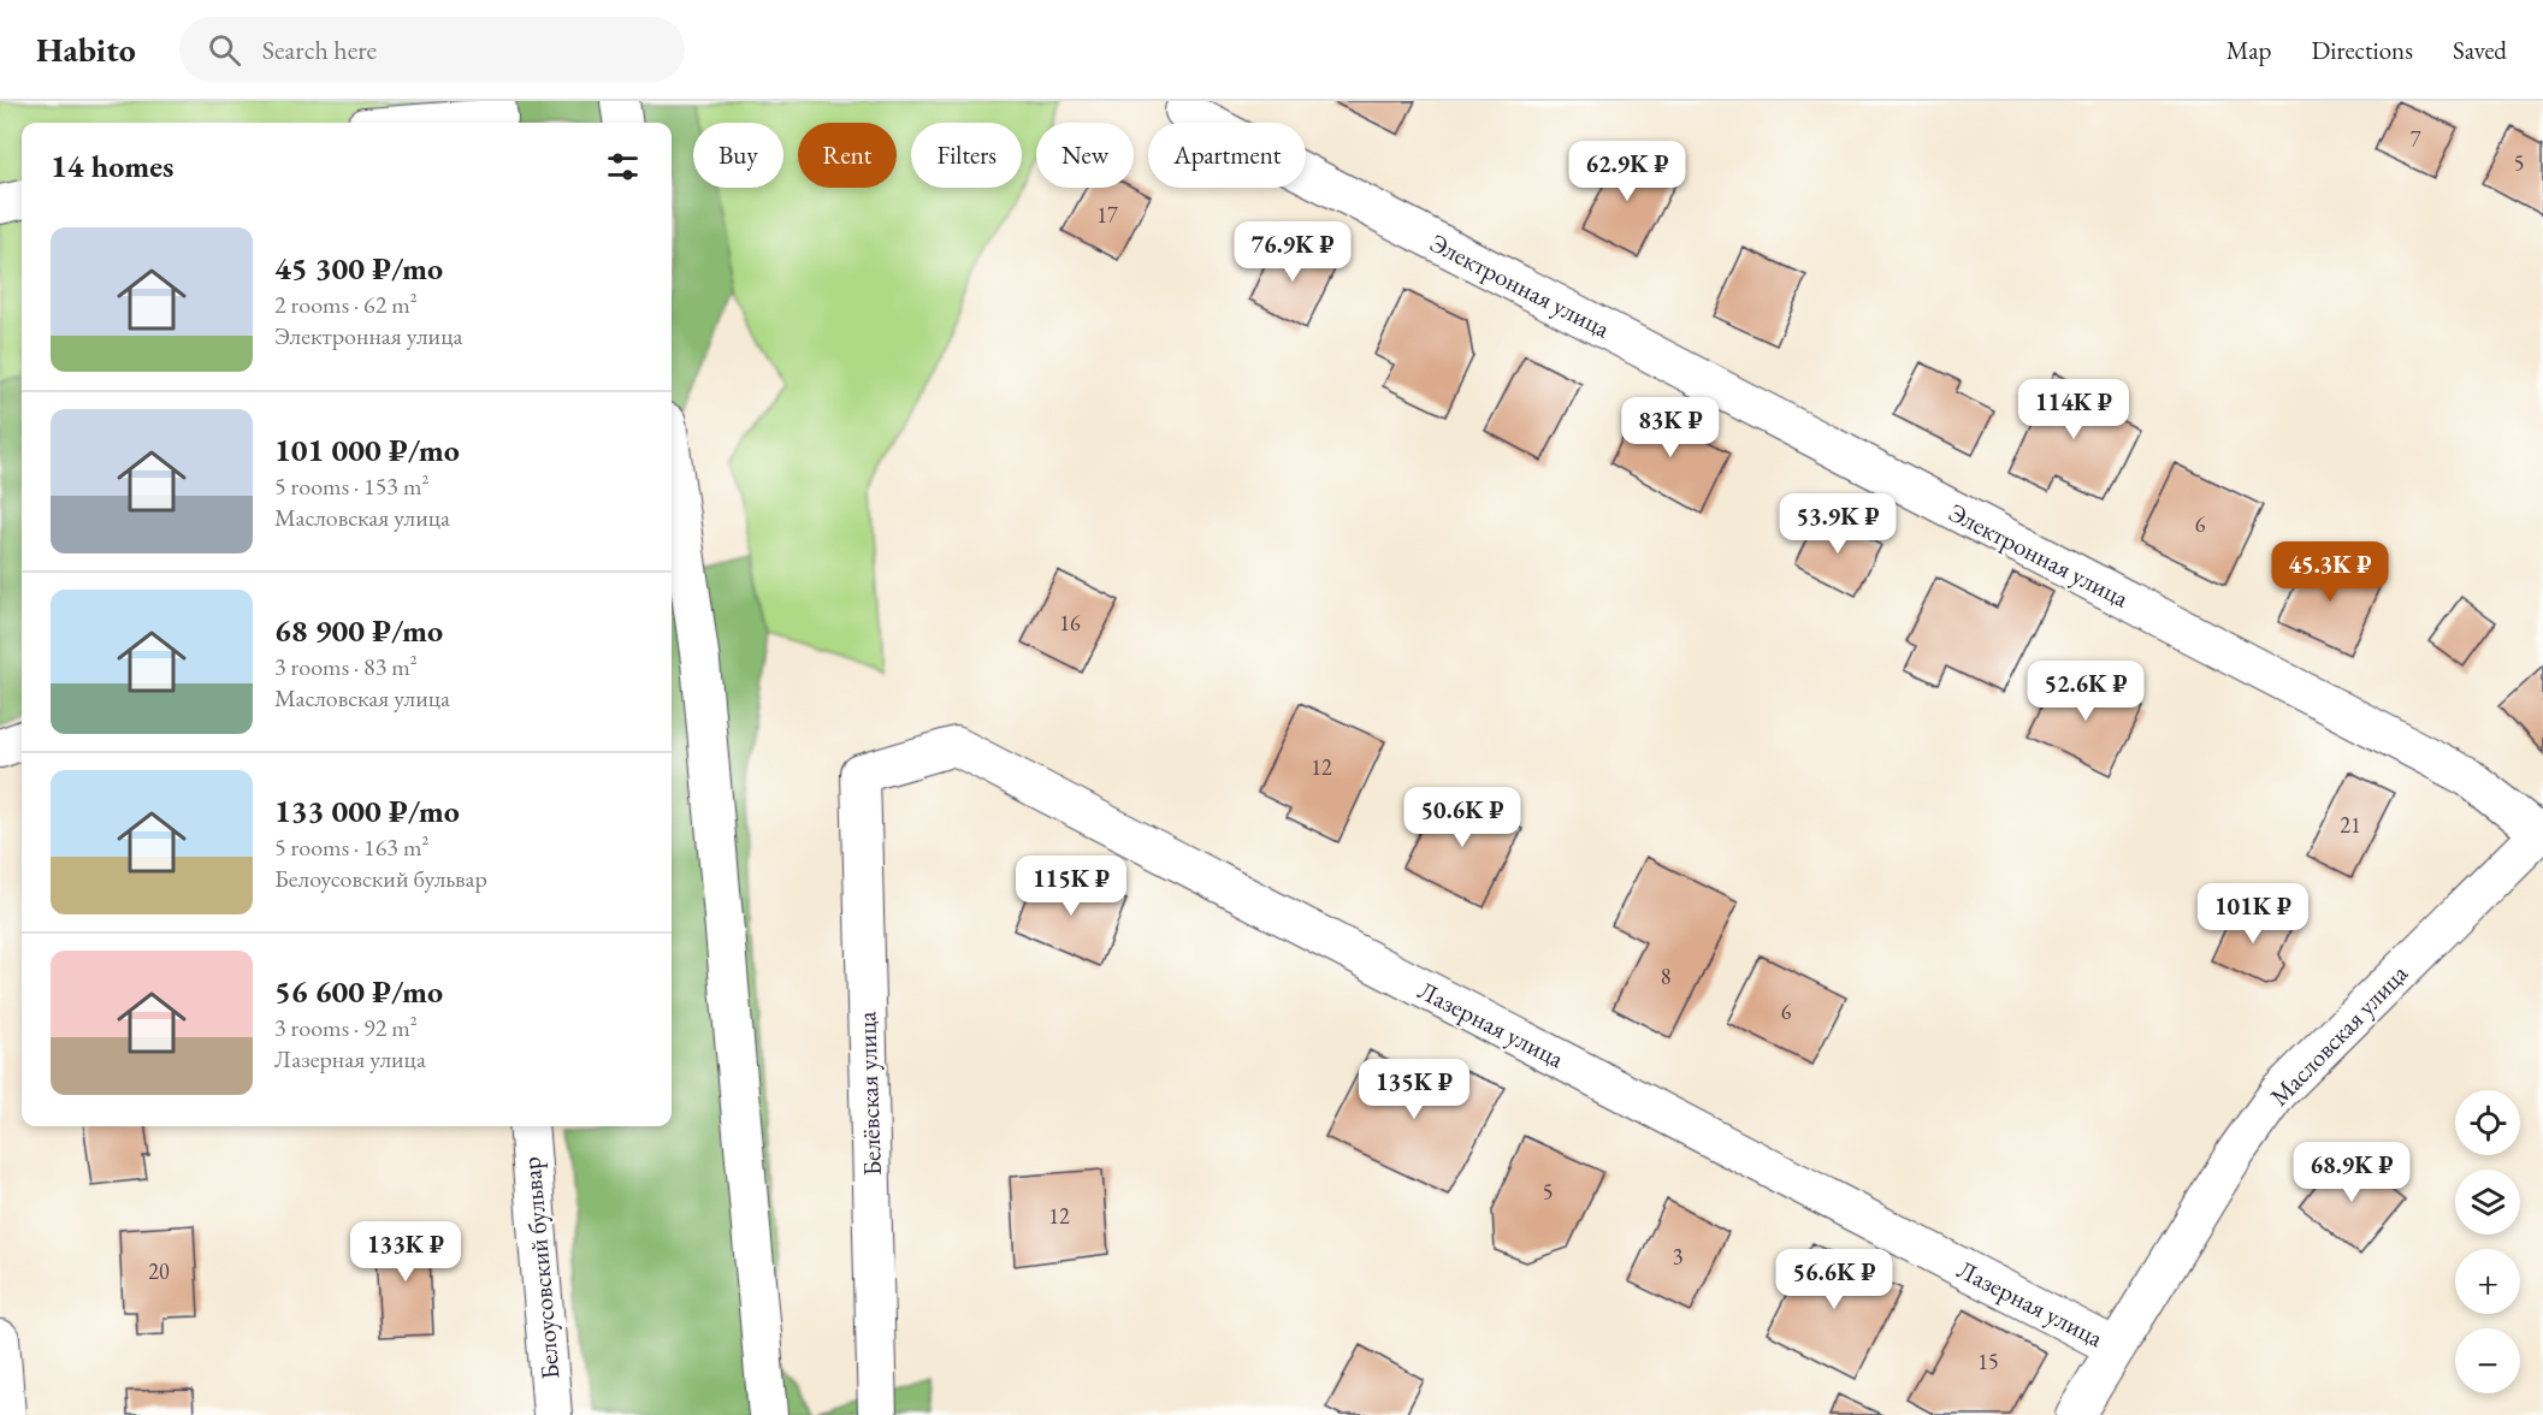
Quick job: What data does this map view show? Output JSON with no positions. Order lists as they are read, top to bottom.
{
  "streets": {
    "street": [
      "Электронная улица",
      "Лазерная улица",
      "Масловская улица",
      "Белёвская улица",
      "Белоусовский бульвар"
    ]
  },
  "crossings": [
    ["Электронная улица", "Масловская улица"],
    ["Лазерная улица", "Масловская улица"],
    ["Лазерная улица", "Белёвская улица"]
  ],
  "house_numbers": [
    "7",
    "5",
    "17",
    "6",
    "16",
    "12",
    "21",
    "8",
    "6",
    "5",
    "12",
    "3",
    "20",
    "15"
  ],
  "page": {
    "header": "Habito",
    "search": "Search here",
    "nav": ["Map", "Directions", "Saved"],
    "chip": [
      "Buy",
      "Rent",
      "Filters",
      "New",
      "Apartment"
    ],
    "heading": "14 homes",
    "price": [
      "62.9K ₽",
      "76.9K ₽",
      "114K ₽",
      "83K ₽",
      "53.9K ₽",
      "45.3K ₽",
      "52.6K ₽",
      "50.6K ₽",
      "115K ₽",
      "101K ₽",
      "135K ₽",
      "68.9K ₽",
      "133K ₽",
      "56.6K ₽"
    ],
    "list": [
      {
        "name": "45 300 ₽/mo",
        "note": "2 rooms · 62 m² · Электронная улица"
      },
      {
        "name": "101 000 ₽/mo",
        "note": "5 rooms · 153 m² · Масловская улица"
      },
      {
        "name": "68 900 ₽/mo",
        "note": "3 rooms · 83 m² · Масловская улица"
      },
      {
        "name": "133 000 ₽/mo",
        "note": "5 rooms · 163 m² · Белоусовский бульвар"
      },
      {
        "name": "56 600 ₽/mo",
        "note": "3 rooms · 92 m² · Лазерная улица"
      }
    ],
    "map_buttons": ["+", "−"]
  }
}
